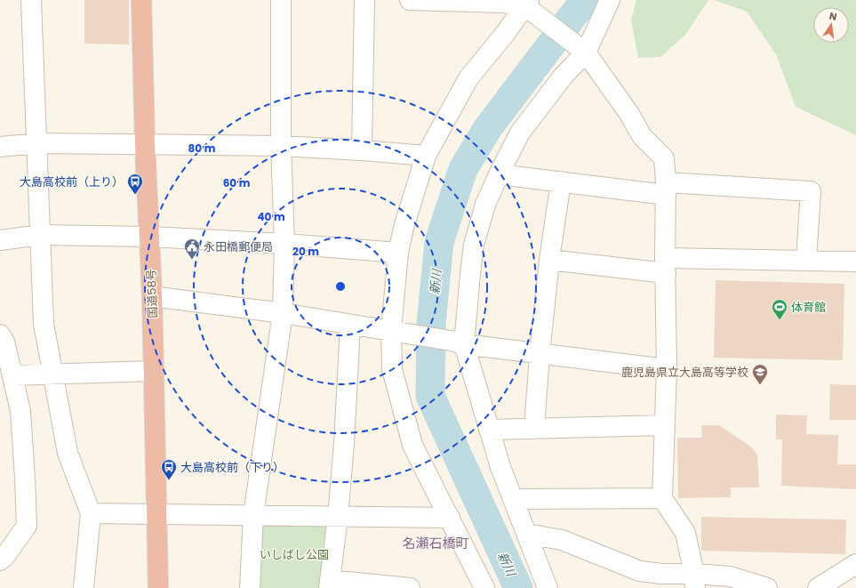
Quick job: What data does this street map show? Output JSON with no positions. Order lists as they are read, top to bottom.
{
  "streets": {
    "highway": ["国道58号"]
  },
  "districts": ["名瀬石橋町"],
  "water": ["新川"],
  "parks": ["いしばし公園"],
  "places": {
    "bus stop": ["大島高校前（上り）", "大島高校前（下り）"],
    "public building": ["永田橋郵便局"],
    "sports": ["体育館"],
    "school or university": ["鹿児島県立大島高等学校"]
  },
  "north": "top",
  "rings": [
    "80 m",
    "60 m",
    "40 m",
    "20 m"
  ]
}
